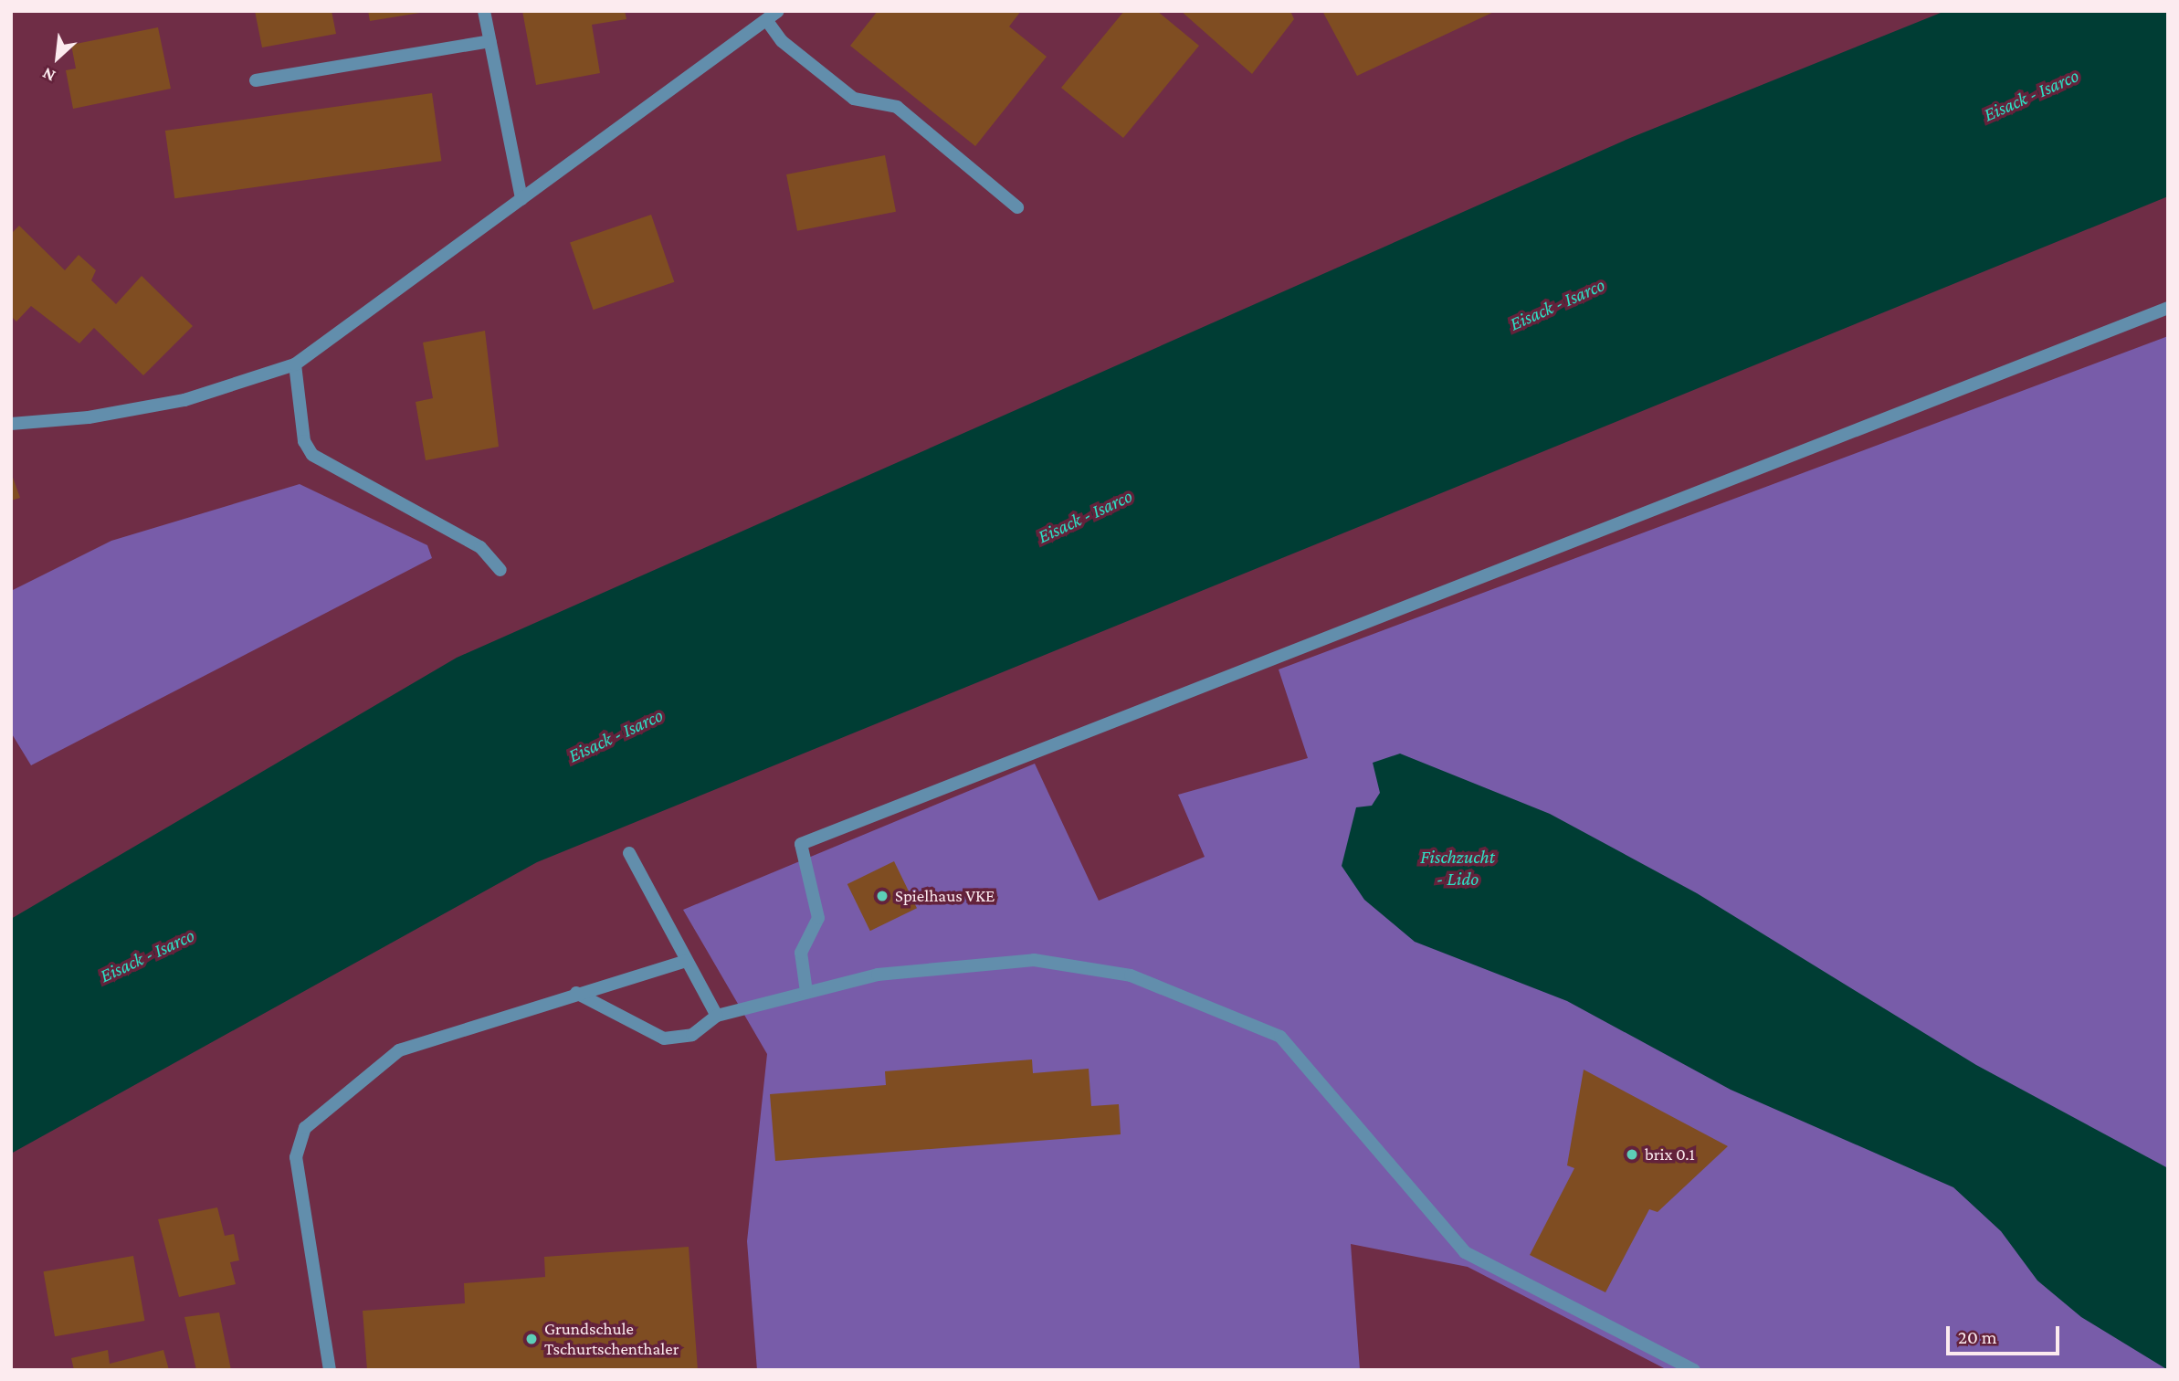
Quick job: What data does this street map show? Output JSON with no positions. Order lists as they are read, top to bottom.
{
  "water": ["Eisack - Isarco", "Fischzucht - Lido"],
  "places": ["Spielhaus VKE", "brix 0.1", "Grundschule Tschurtschenthaler"],
  "scale_bar": "20 m",
  "north": "bottom left"
}
